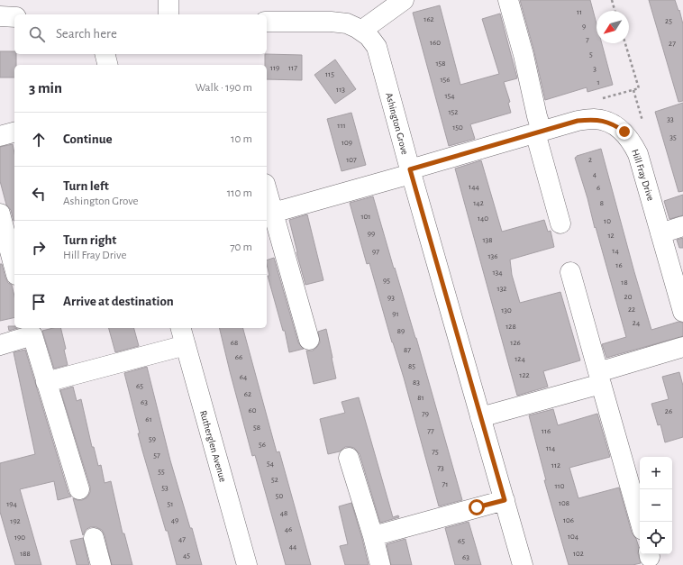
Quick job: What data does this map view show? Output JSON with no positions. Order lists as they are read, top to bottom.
{
  "streets": {
    "street": ["Ashington Grove", "Hill Fray Drive", "Rutherglen Avenue"]
  },
  "crossings": [
    ["Ashington Grove", "Hill Fray Drive"]
  ],
  "house_numbers": [
    "11",
    "162",
    "25",
    "9",
    "7",
    "160",
    "27",
    "5",
    "158",
    "119",
    "117",
    "3",
    "115",
    "156",
    "1",
    "113",
    "154",
    "152",
    "33",
    "111",
    "150",
    "35",
    "109",
    "107",
    "2",
    "4",
    "144",
    "6",
    "142",
    "8",
    "101",
    "140",
    "10",
    "99",
    "12",
    "138",
    "14",
    "97",
    "136",
    "16",
    "134",
    "95",
    "18",
    "132",
    "20",
    "93",
    "22",
    "130",
    "91",
    "24",
    "128",
    "89",
    "68",
    "126",
    "87",
    "66",
    "124",
    "85",
    "122",
    "64",
    "83",
    "65",
    "62",
    "81",
    "63",
    "60",
    "26",
    "79",
    "61",
    "58",
    "77",
    "116",
    "59",
    "56",
    "114",
    "75",
    "57",
    "54",
    "112",
    "73",
    "55",
    "52",
    "71",
    "110",
    "53",
    "50",
    "108",
    "194",
    "51",
    "48",
    "49",
    "106",
    "192",
    "46",
    "104",
    "190",
    "47",
    "65",
    "44",
    "188",
    "102",
    "45",
    "63"
  ],
  "north": "bottom left",
  "page": {
    "search": "Search here",
    "heading": ["3 min", "Walk · 190 m"],
    "list": [
      ["Continue", "10 m"],
      ["Turn left", "Ashington Grove", "110 m"],
      ["Turn right", "Hill Fray Drive", "70 m"],
      "Arrive at destination"
    ],
    "map_buttons": ["+", "−"]
  }
}
